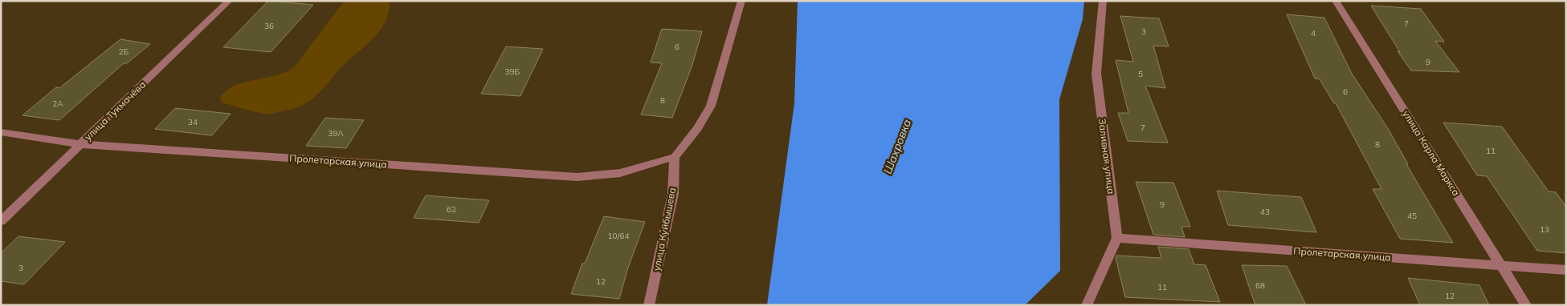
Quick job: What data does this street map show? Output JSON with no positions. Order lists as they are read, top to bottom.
{
  "streets": {
    "street": [
      "улица Тукмачёва",
      "улица Карла Маркса",
      "Заливная улица",
      "Пролетарская улица",
      "улица Куйбышева"
    ]
  },
  "crossings": [
    ["улица Тукмачёва", "Пролетарская улица"],
    ["улица Карла Маркса", "Пролетарская улица"],
    ["Заливная улица", "Пролетарская улица"],
    ["Пролетарская улица", "улица Куйбышева"]
  ],
  "water": ["Шахровка"],
  "house_numbers": [
    "7",
    "36",
    "3",
    "4",
    "6",
    "2Б",
    "9",
    "39Б",
    "5",
    "6",
    "8",
    "2А",
    "34",
    "7",
    "39А",
    "8",
    "11",
    "9",
    "62",
    "43",
    "45",
    "13",
    "10/64",
    "3",
    "12",
    "68",
    "11",
    "12"
  ]
}
